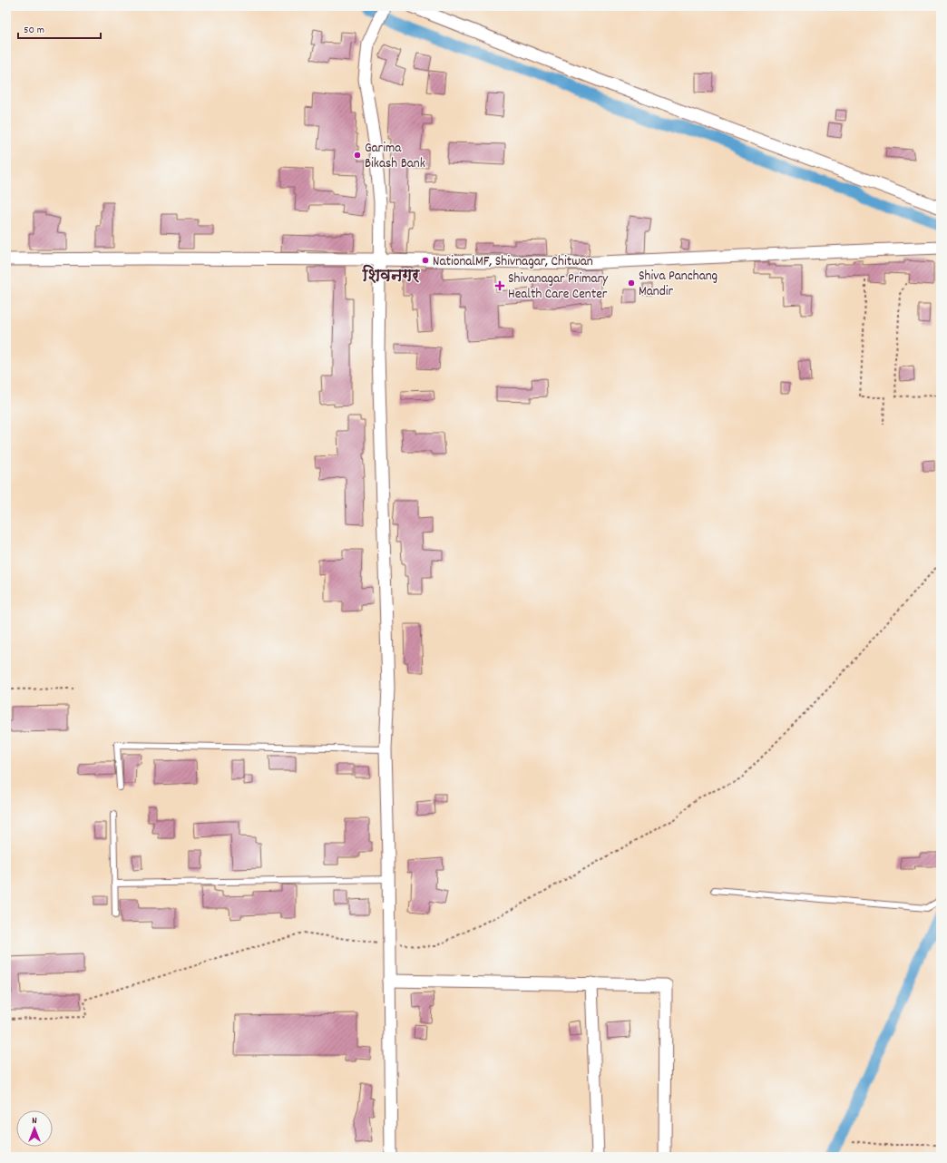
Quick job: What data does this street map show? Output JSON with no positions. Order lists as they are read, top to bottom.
{
  "districts": ["शिवनगर"],
  "places": {
    "other": ["Garima Bikash Bank", "NationalMF, Shivnagar, Chitwan", "Shiva Panchang Mandir"],
    "health": ["Shivanagar Primary Health Care Center"]
  },
  "scale_bar": "50 m",
  "north": "top"
}
